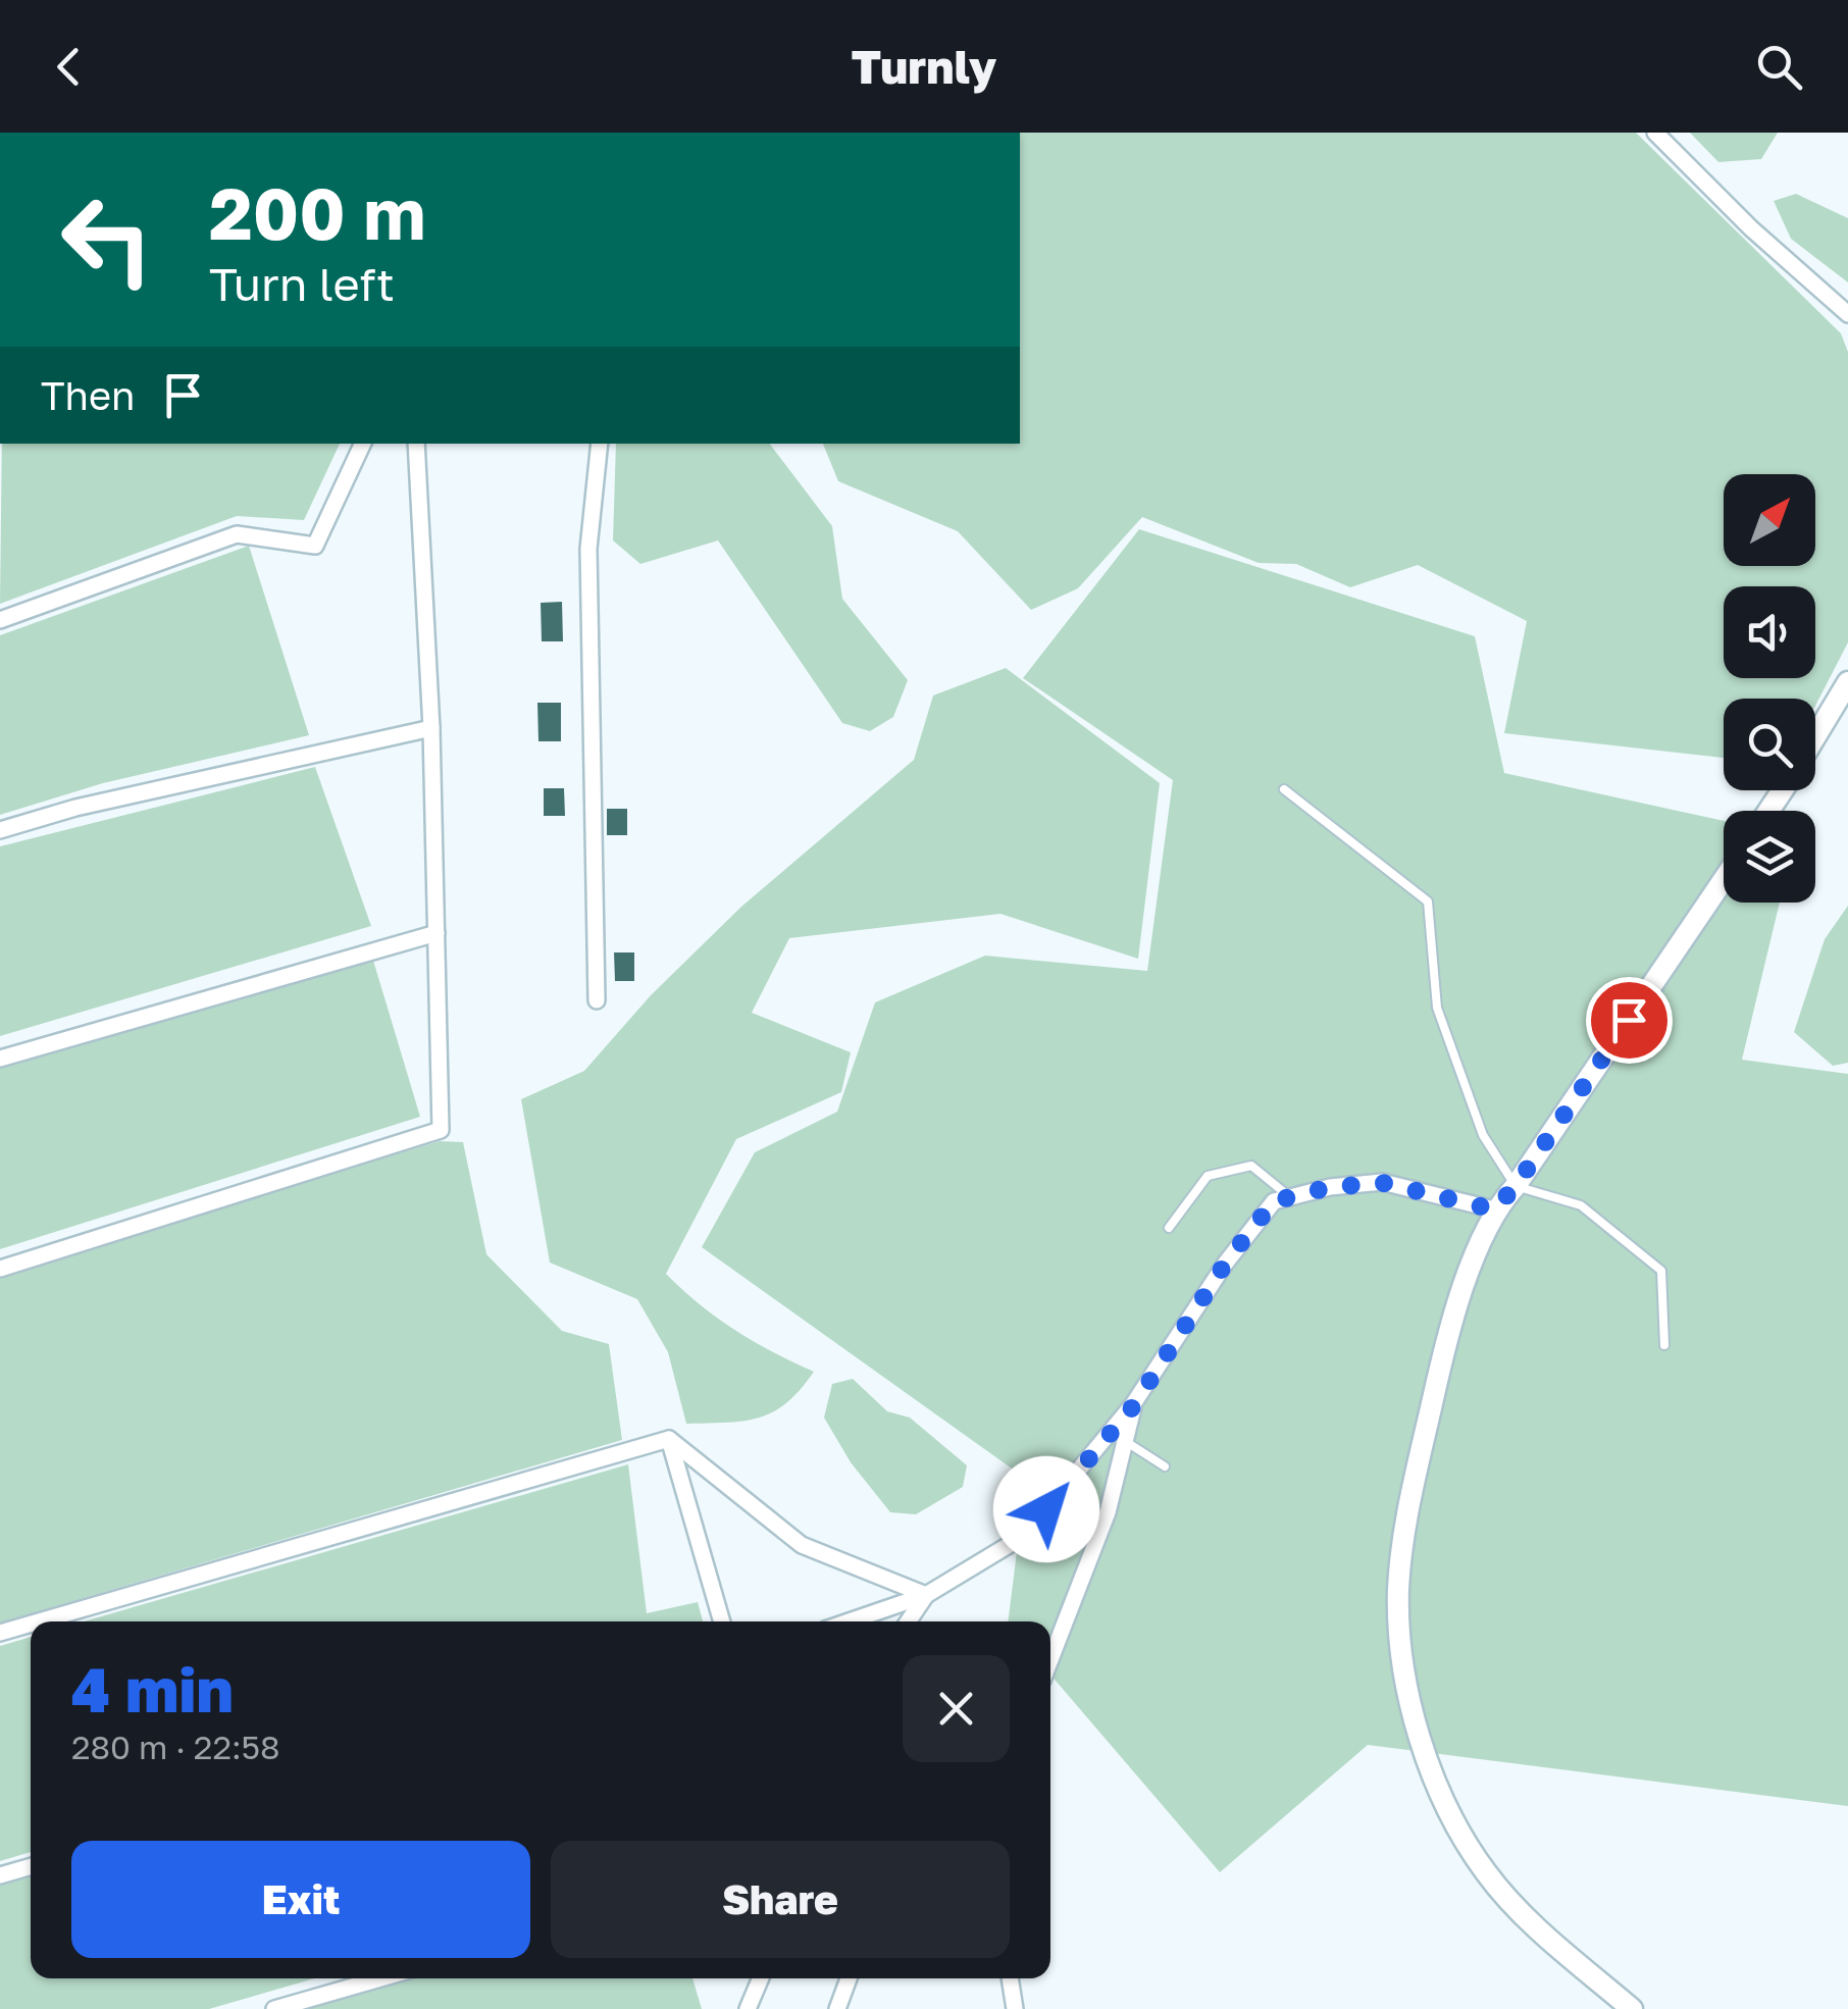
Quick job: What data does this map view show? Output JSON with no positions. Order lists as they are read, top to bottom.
{
  "north": "top right",
  "page": {
    "header": "Turnly",
    "turn": ["200 m", "Turn left"],
    "then": "Then",
    "heading": ["4 min", "280 m · 22:58"],
    "buttons": ["Exit", "Share"]
  }
}
